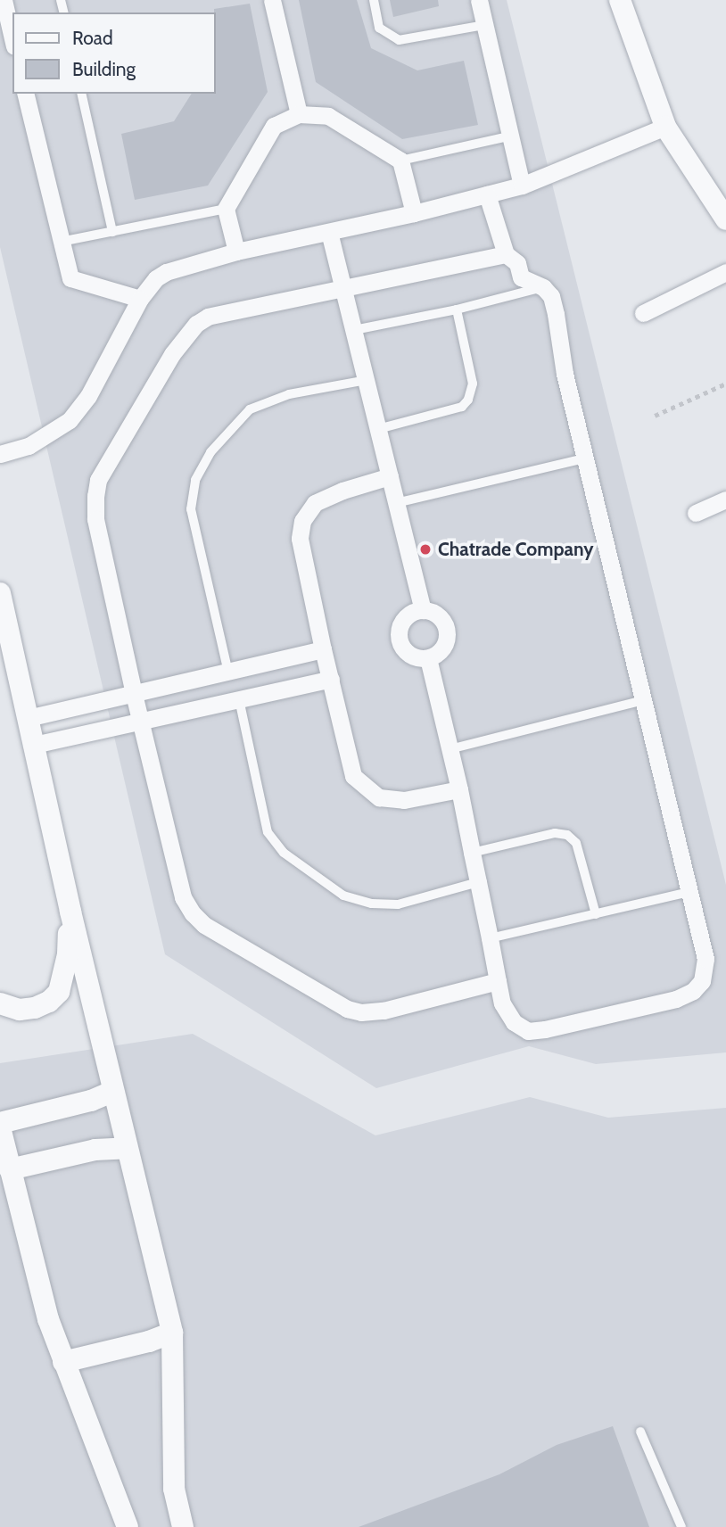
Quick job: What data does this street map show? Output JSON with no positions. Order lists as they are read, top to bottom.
{
  "places": ["Chatrade Company"],
  "legend": ["Road", "Building"]
}
